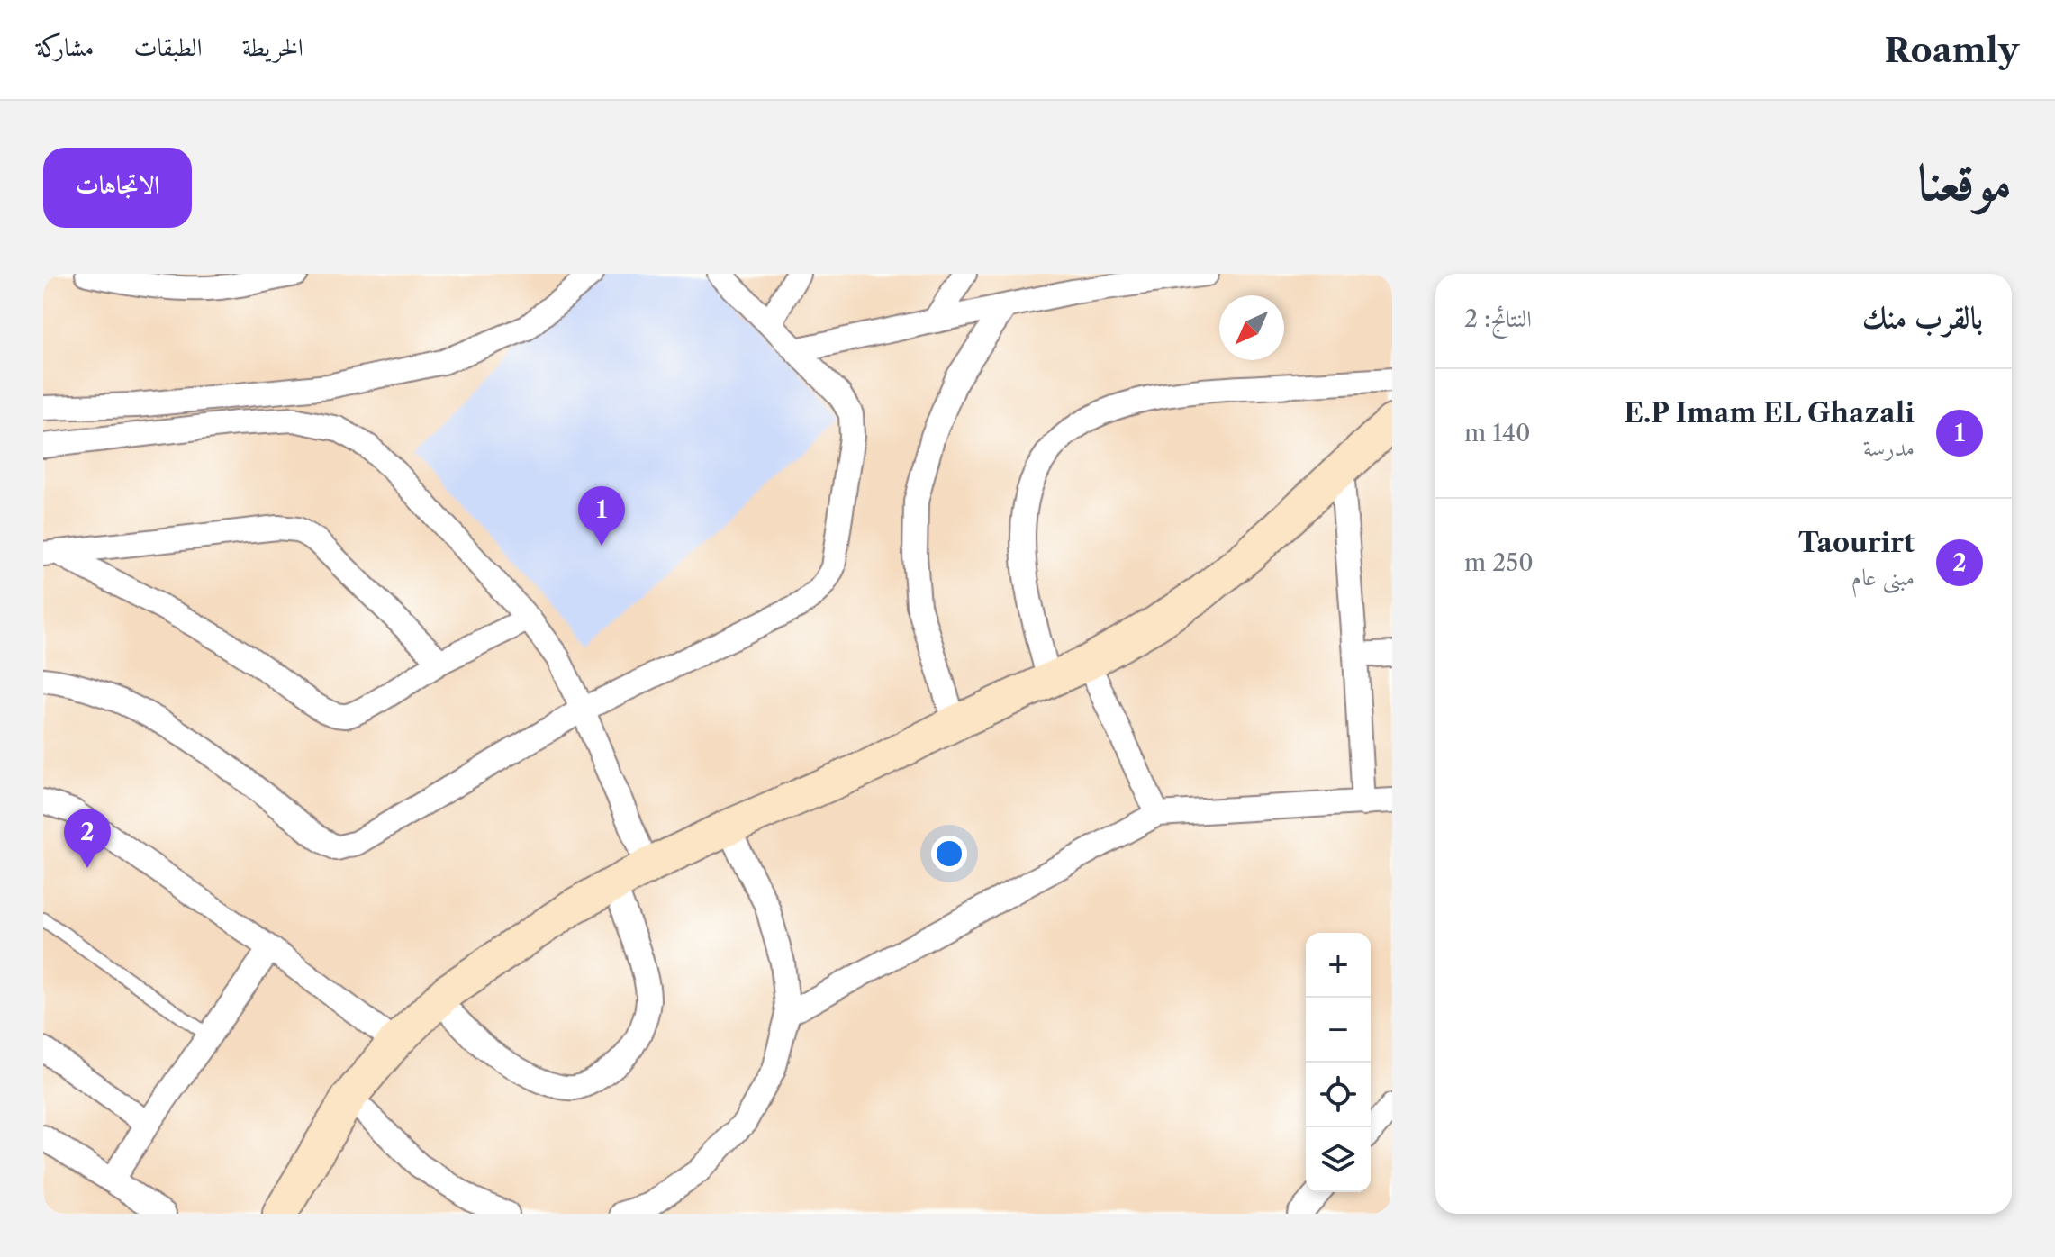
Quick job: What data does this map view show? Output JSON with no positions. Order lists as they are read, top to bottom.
{
  "north": "bottom left",
  "page": {
    "header": "Roamly",
    "nav": ["الخريطة", "الطبقات", "مشاركة"],
    "title": "موقعنا",
    "buttons": "الاتجاهات",
    "heading": ["بالقرب منك", "النتائج: 2"],
    "list": [
      {
        "mark": "1",
        "name": "E.P Imam EL Ghazali",
        "note": "مدرسة",
        "value": "140 m"
      },
      {
        "mark": "2",
        "name": "Taourirt",
        "note": "مبنى عام",
        "value": "250 m"
      }
    ],
    "pins": ["1", "2"],
    "map_buttons": ["+", "−"]
  }
}
